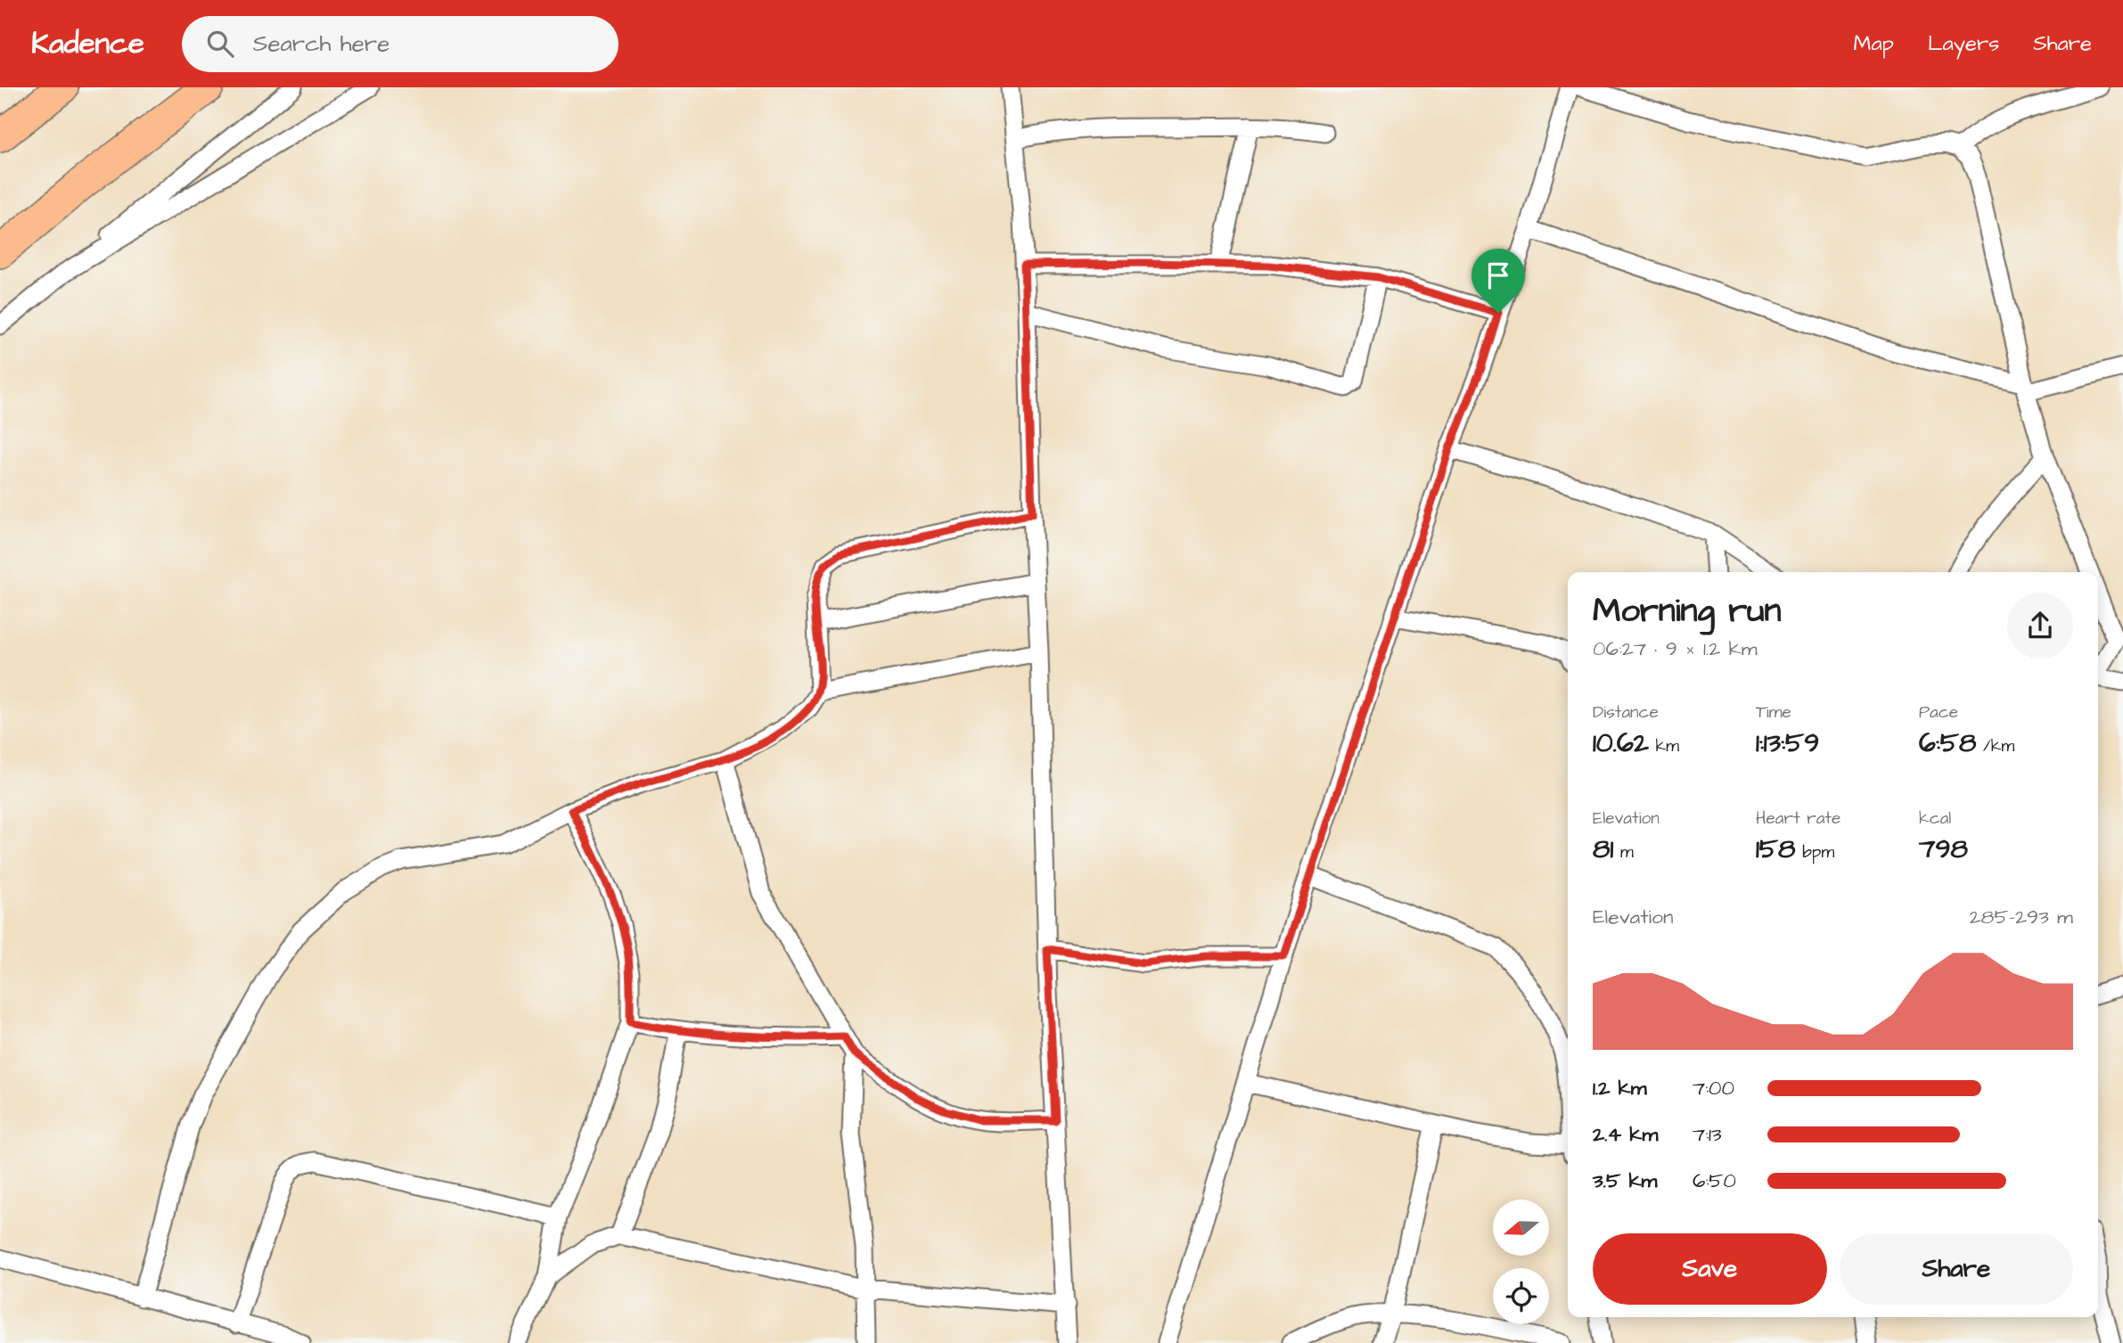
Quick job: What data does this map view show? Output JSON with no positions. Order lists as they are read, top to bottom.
{
  "north": "left",
  "page": {
    "header": "Kadence",
    "search": "Search here",
    "nav": ["Map", "Layers", "Share"],
    "heading": ["Morning run", "06:27 · 9 × 1.2 km"],
    "stats": [
      ["Distance", "10.62 km"],
      ["Time", "1:13:59"],
      ["Pace", "6:58 /km"],
      ["Elevation", "81 m"],
      ["Heart rate", "158 bpm"],
      ["kcal", "798"]
    ],
    "chart": ["Elevation", "285–293 m"],
    "list": [
      {
        "name": "1.2 km",
        "note": "7:00"
      },
      {
        "name": "2.4 km",
        "note": "7:13"
      },
      {
        "name": "3.5 km",
        "note": "6:50"
      }
    ],
    "buttons": ["Save", "Share"]
  }
}
